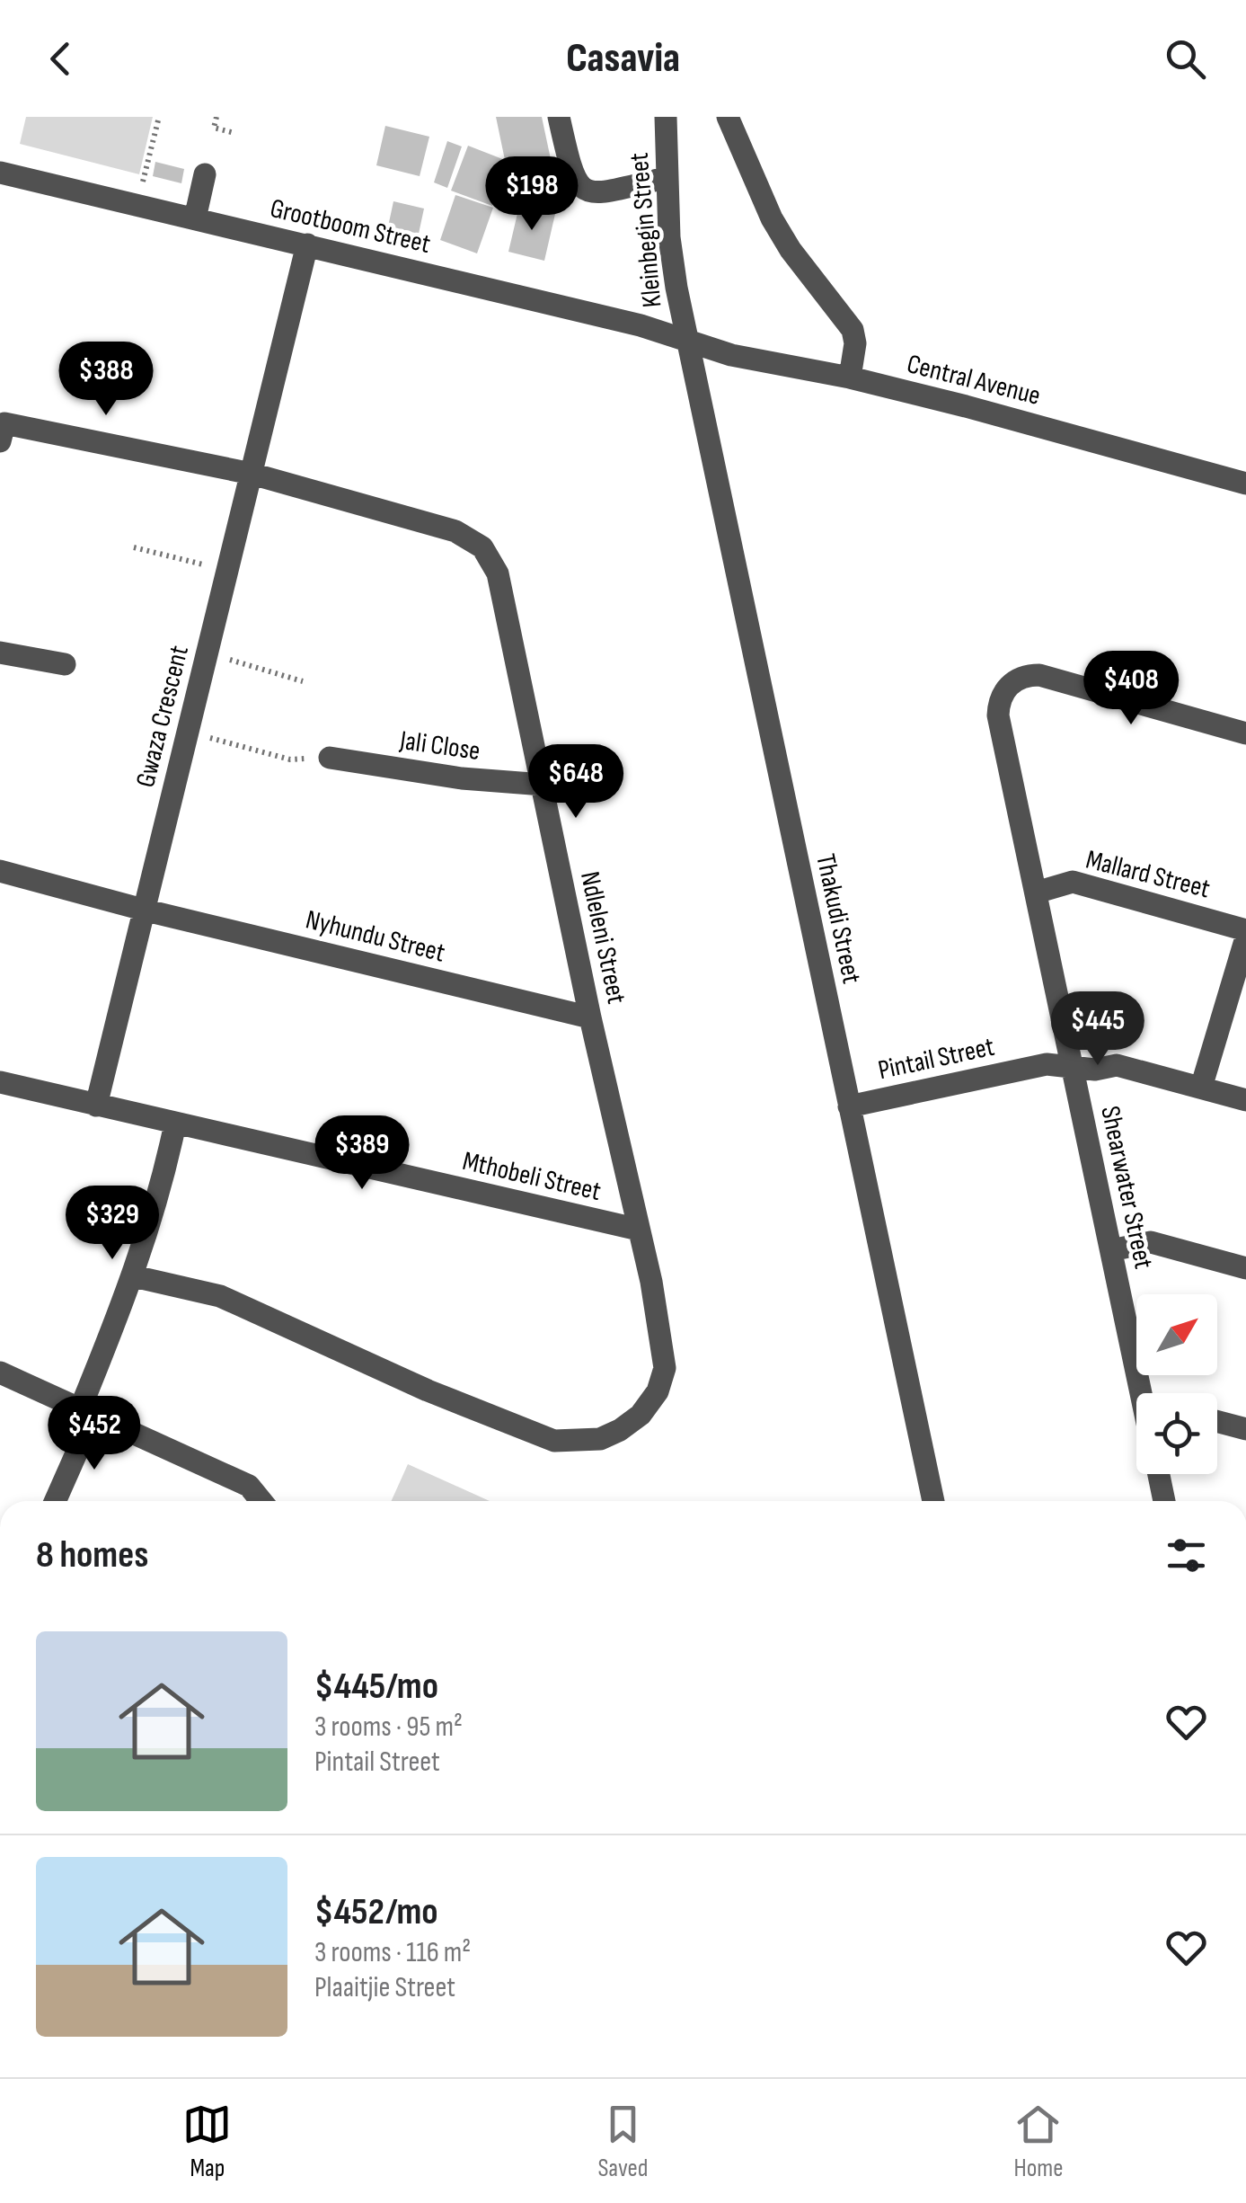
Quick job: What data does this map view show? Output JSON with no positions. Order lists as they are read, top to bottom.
{
  "streets": {
    "street": [
      "Grootboom Street",
      "Kleinbegin Street",
      "Central Avenue",
      "Gwaza Crescent",
      "Jali Close",
      "Mallard Street",
      "Thakudi Street",
      "Nyhundu Street",
      "Ndleleni Street",
      "Pintail Street",
      "Mthobeli Street",
      "Shearwater Street"
    ]
  },
  "crossings": [
    ["Grootboom Street", "Kleinbegin Street"],
    ["Grootboom Street", "Central Avenue"],
    ["Grootboom Street", "Gwaza Crescent"],
    ["Grootboom Street", "Thakudi Street"],
    ["Kleinbegin Street", "Central Avenue"],
    ["Kleinbegin Street", "Thakudi Street"],
    ["Central Avenue", "Thakudi Street"],
    ["Gwaza Crescent", "Nyhundu Street"],
    ["Gwaza Crescent", "Ndleleni Street"],
    ["Gwaza Crescent", "Mthobeli Street"],
    ["Jali Close", "Ndleleni Street"],
    ["Mallard Street", "Shearwater Street"],
    ["Thakudi Street", "Pintail Street"],
    ["Nyhundu Street", "Ndleleni Street"],
    ["Ndleleni Street", "Mthobeli Street"],
    ["Pintail Street", "Shearwater Street"]
  ],
  "north": "top right",
  "page": {
    "header": "Casavia",
    "price": [
      "$198",
      "$388",
      "$408",
      "$648",
      "$445",
      "$389",
      "$329",
      "$452"
    ],
    "heading": "8 homes",
    "list": [
      {
        "name": "$445/mo",
        "note": "3 rooms · 95 m² · Pintail Street"
      },
      {
        "name": "$452/mo",
        "note": "3 rooms · 116 m² · Plaaitjie Street"
      }
    ],
    "tabs": ["Map", "Saved", "Home"]
  }
}
